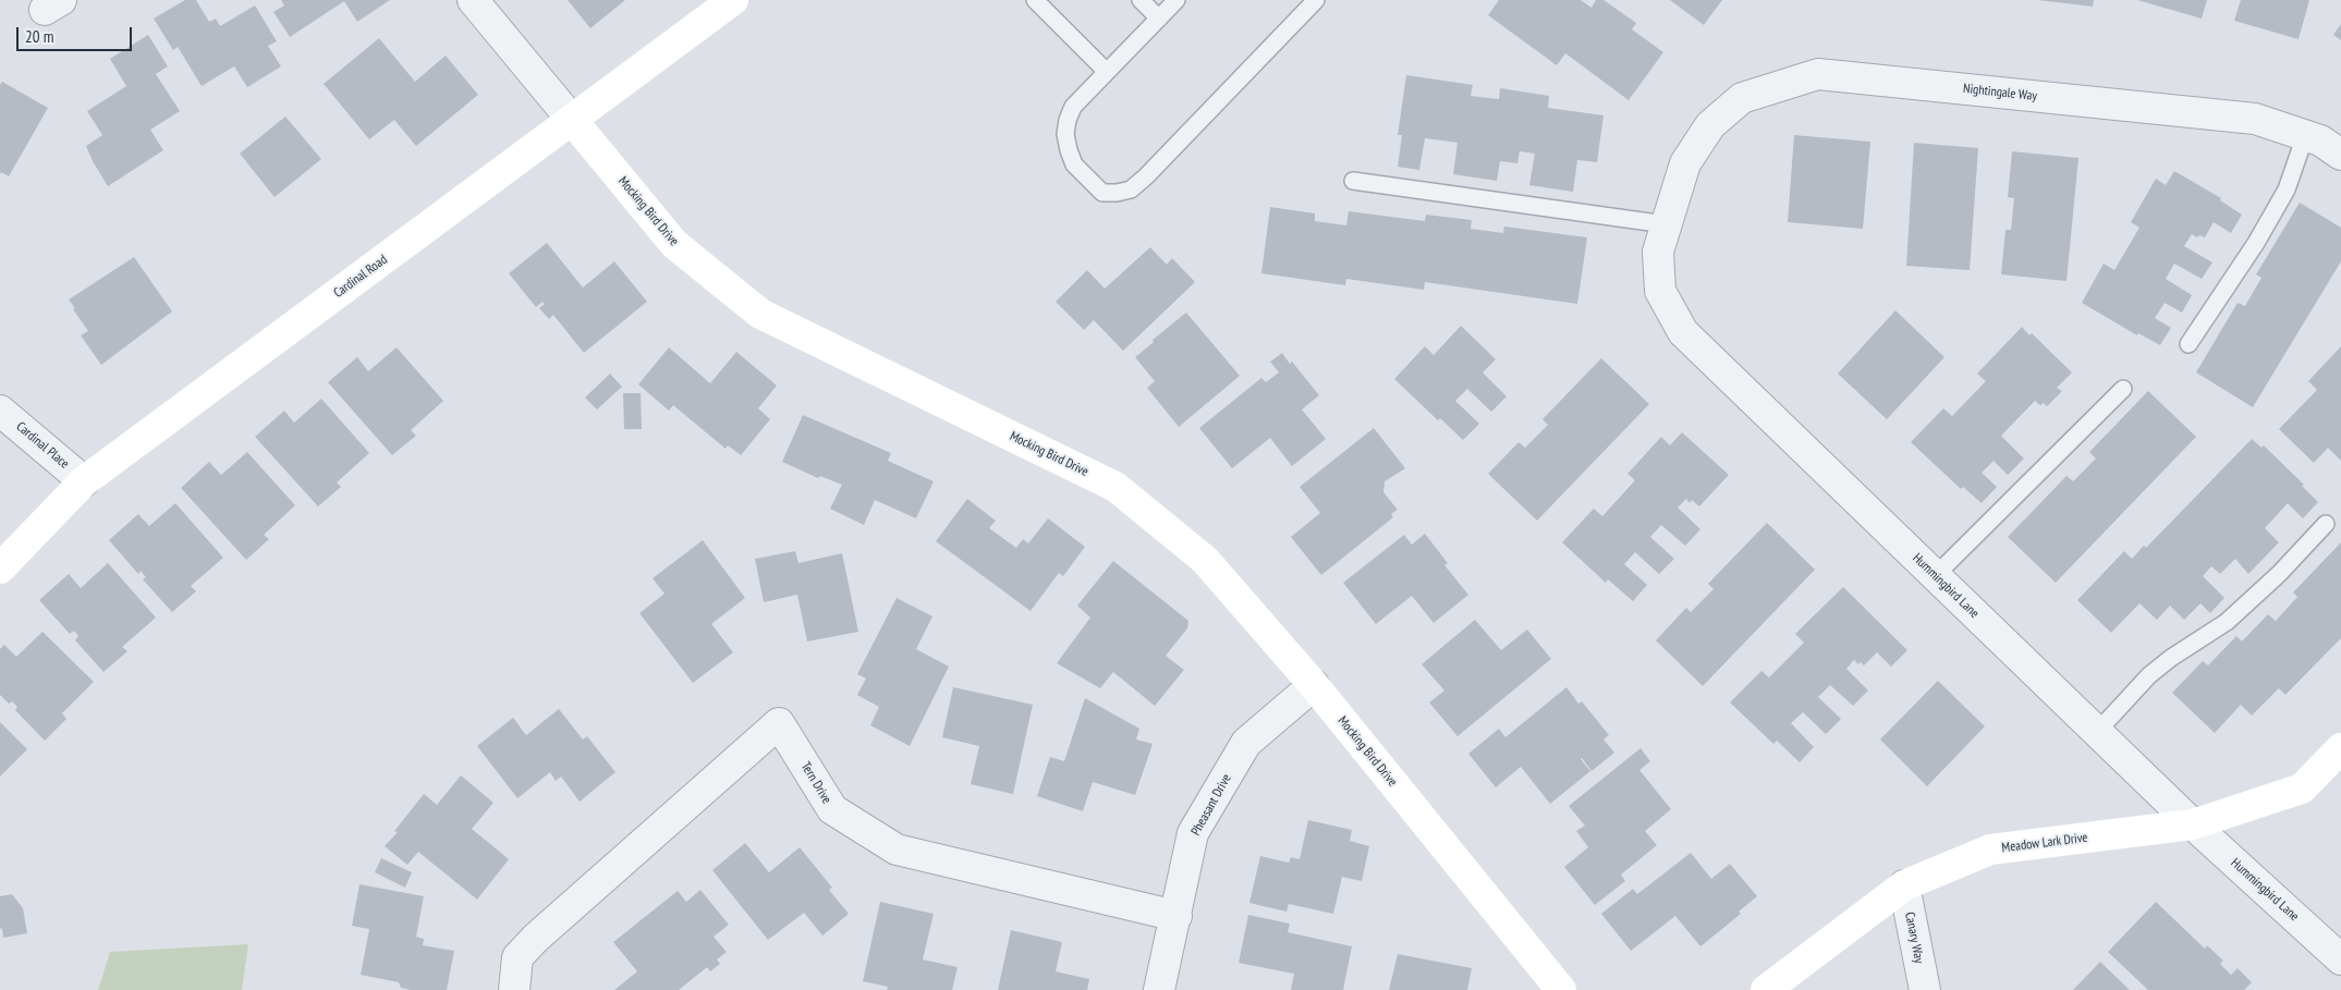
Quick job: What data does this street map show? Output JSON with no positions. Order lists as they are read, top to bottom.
{
  "streets": {
    "street": [
      "Nightingale Way",
      "Mocking Bird Drive",
      "Cardinal Road",
      "Cardinal Place",
      "Hummingbird Lane",
      "Tern Drive",
      "Pheasant Drive",
      "Meadow Lark Drive",
      "Canary Way"
    ]
  },
  "crossings": [
    ["Nightingale Way", "Hummingbird Lane"],
    ["Mocking Bird Drive", "Cardinal Road"],
    ["Mocking Bird Drive", "Pheasant Drive"],
    ["Cardinal Road", "Cardinal Place"],
    ["Hummingbird Lane", "Meadow Lark Drive"],
    ["Tern Drive", "Pheasant Drive"],
    ["Meadow Lark Drive", "Canary Way"]
  ],
  "scale_bar": "20 m"
}
